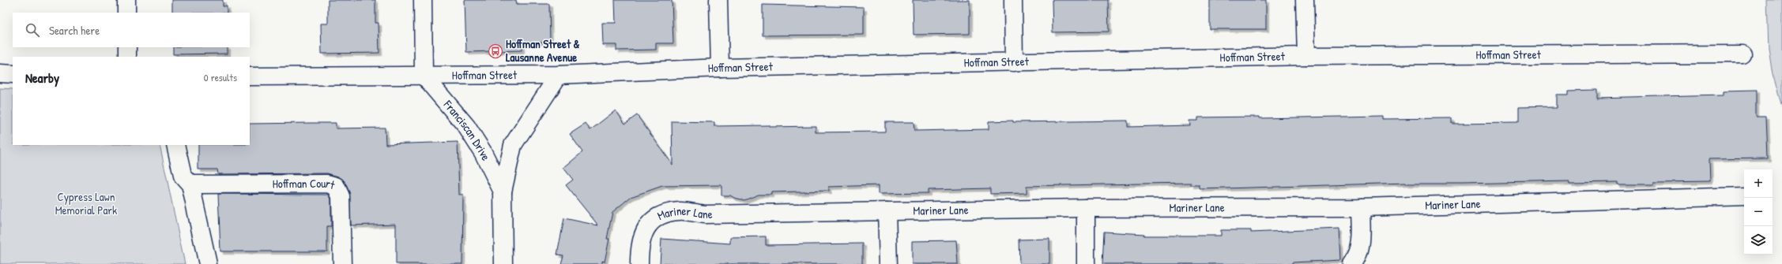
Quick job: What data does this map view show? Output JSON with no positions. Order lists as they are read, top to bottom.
{
  "streets": {
    "street": [
      "Hoffman Street",
      "Franciscan Drive",
      "Hoffman Court",
      "Mariner Lane"
    ]
  },
  "crossings": [
    ["Hoffman Street", "Franciscan Drive"]
  ],
  "parks": ["Cypress Lawn Memorial Park"],
  "places": {
    "bus stop": ["Hoffman Street & Lausanne Avenue"]
  },
  "page": {
    "search": "Search here",
    "heading": ["Nearby", "0 results"],
    "map_buttons": ["+", "−"]
  }
}
